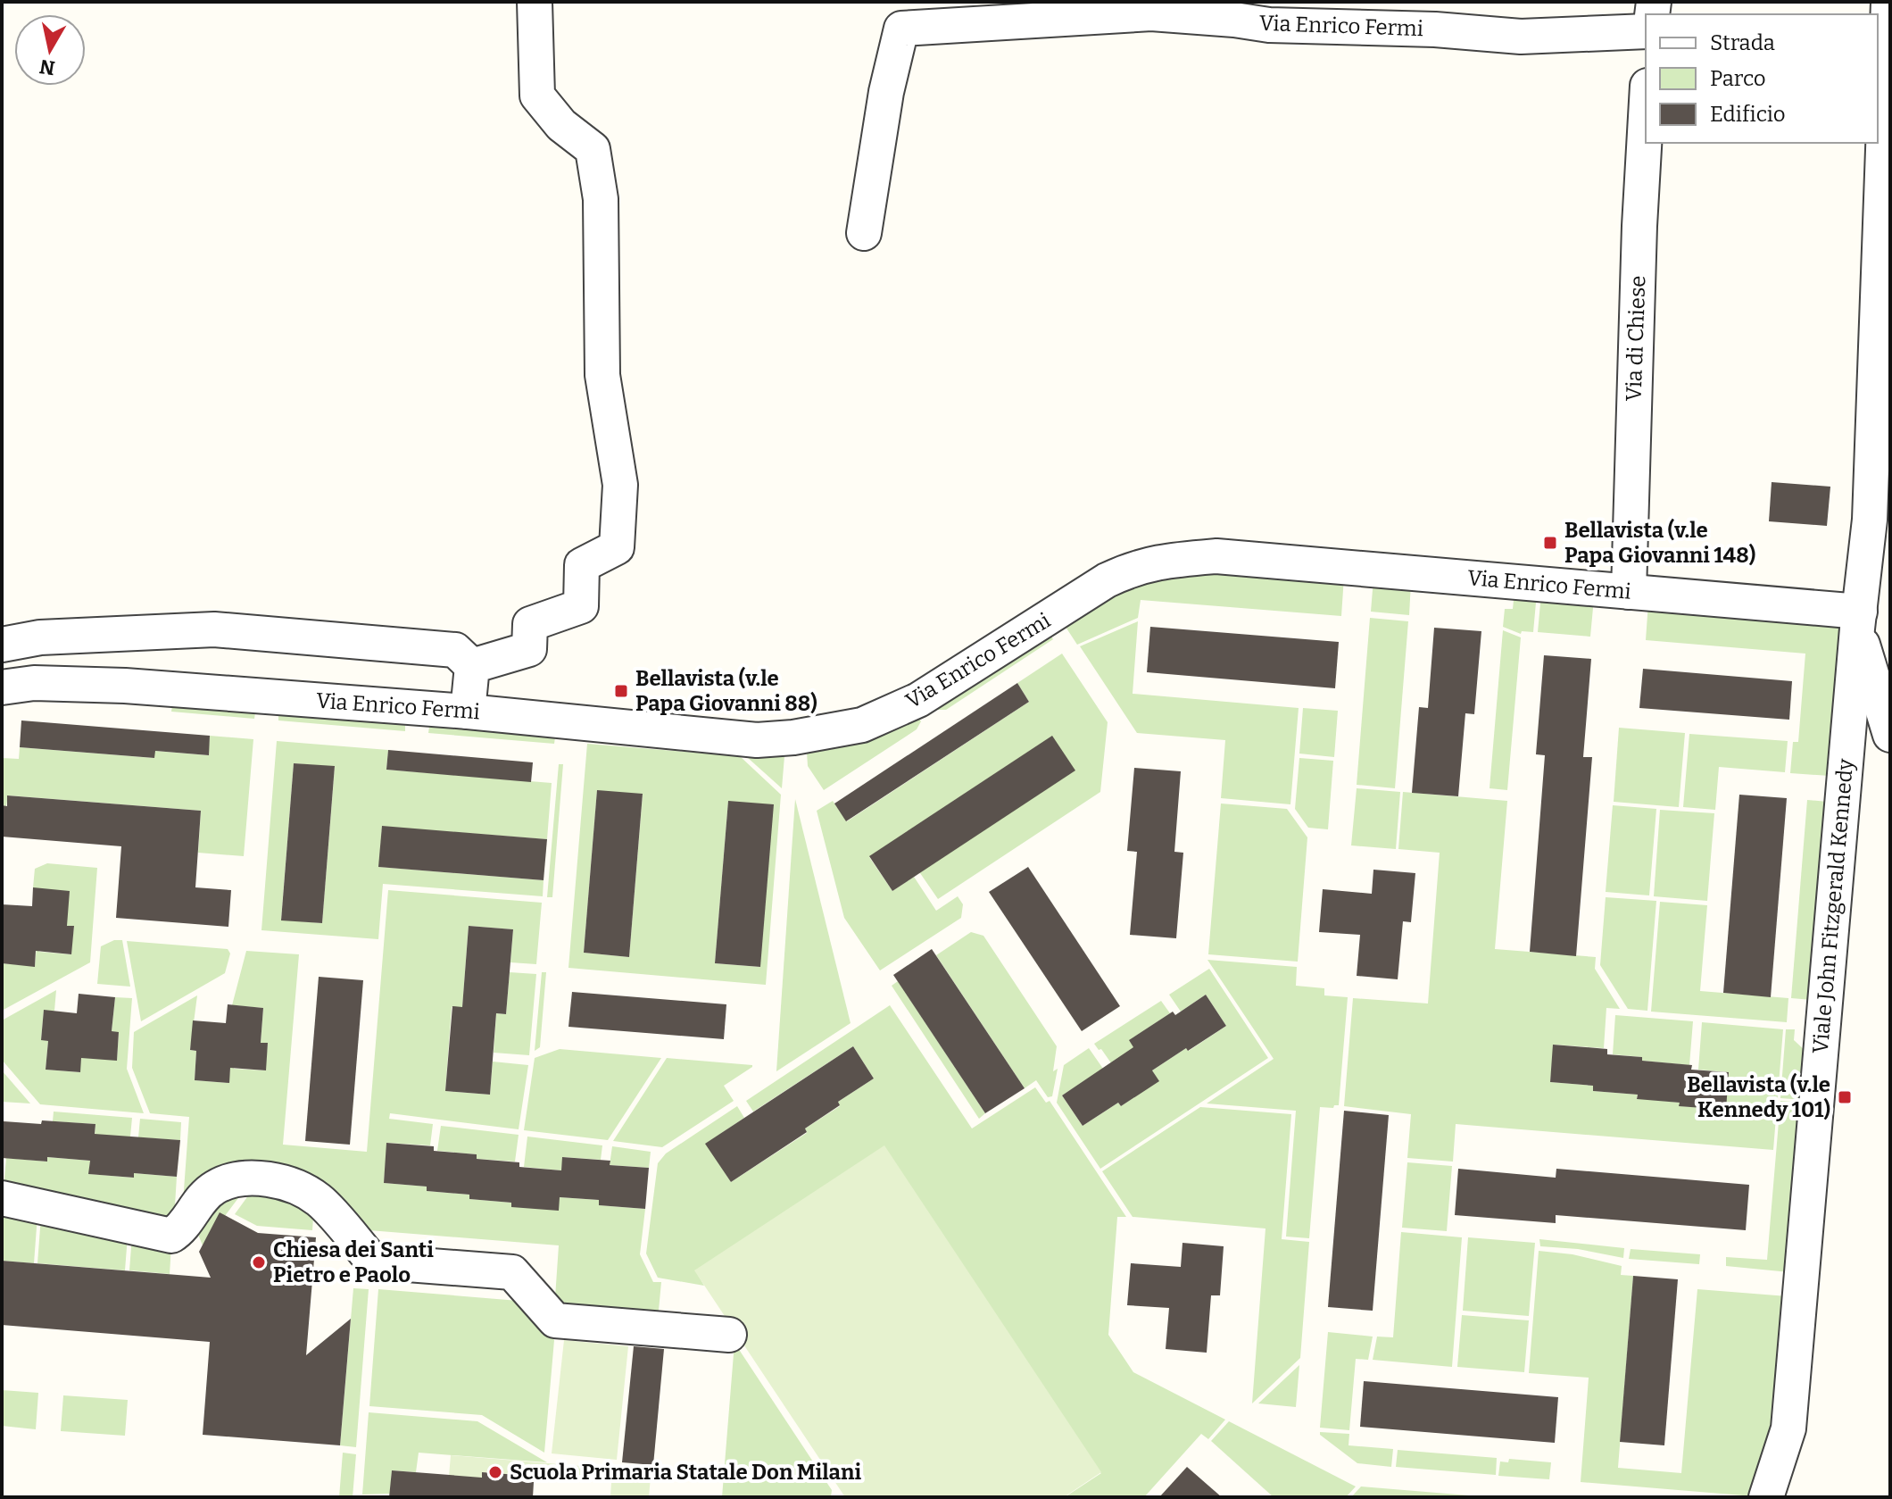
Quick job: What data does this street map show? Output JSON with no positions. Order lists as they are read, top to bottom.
{
  "streets": {
    "street": ["Via Enrico Fermi", "Via di Chiese", "Viale John Fitzgerald Kennedy"]
  },
  "crossings": [
    ["Via Enrico Fermi", "Via di Chiese"],
    ["Via Enrico Fermi", "Viale John Fitzgerald Kennedy"]
  ],
  "places": {
    "transit": ["Bellavista (v.le Papa Giovanni 148)", "Bellavista (v.le Papa Giovanni 88)", "Bellavista (v.le Kennedy 101)"],
    "other": ["Chiesa dei Santi Pietro e Paolo", "Scuola Primaria Statale Don Milani"]
  },
  "legend": ["Strada", "Parco", "Edificio"],
  "north": "bottom"
}
